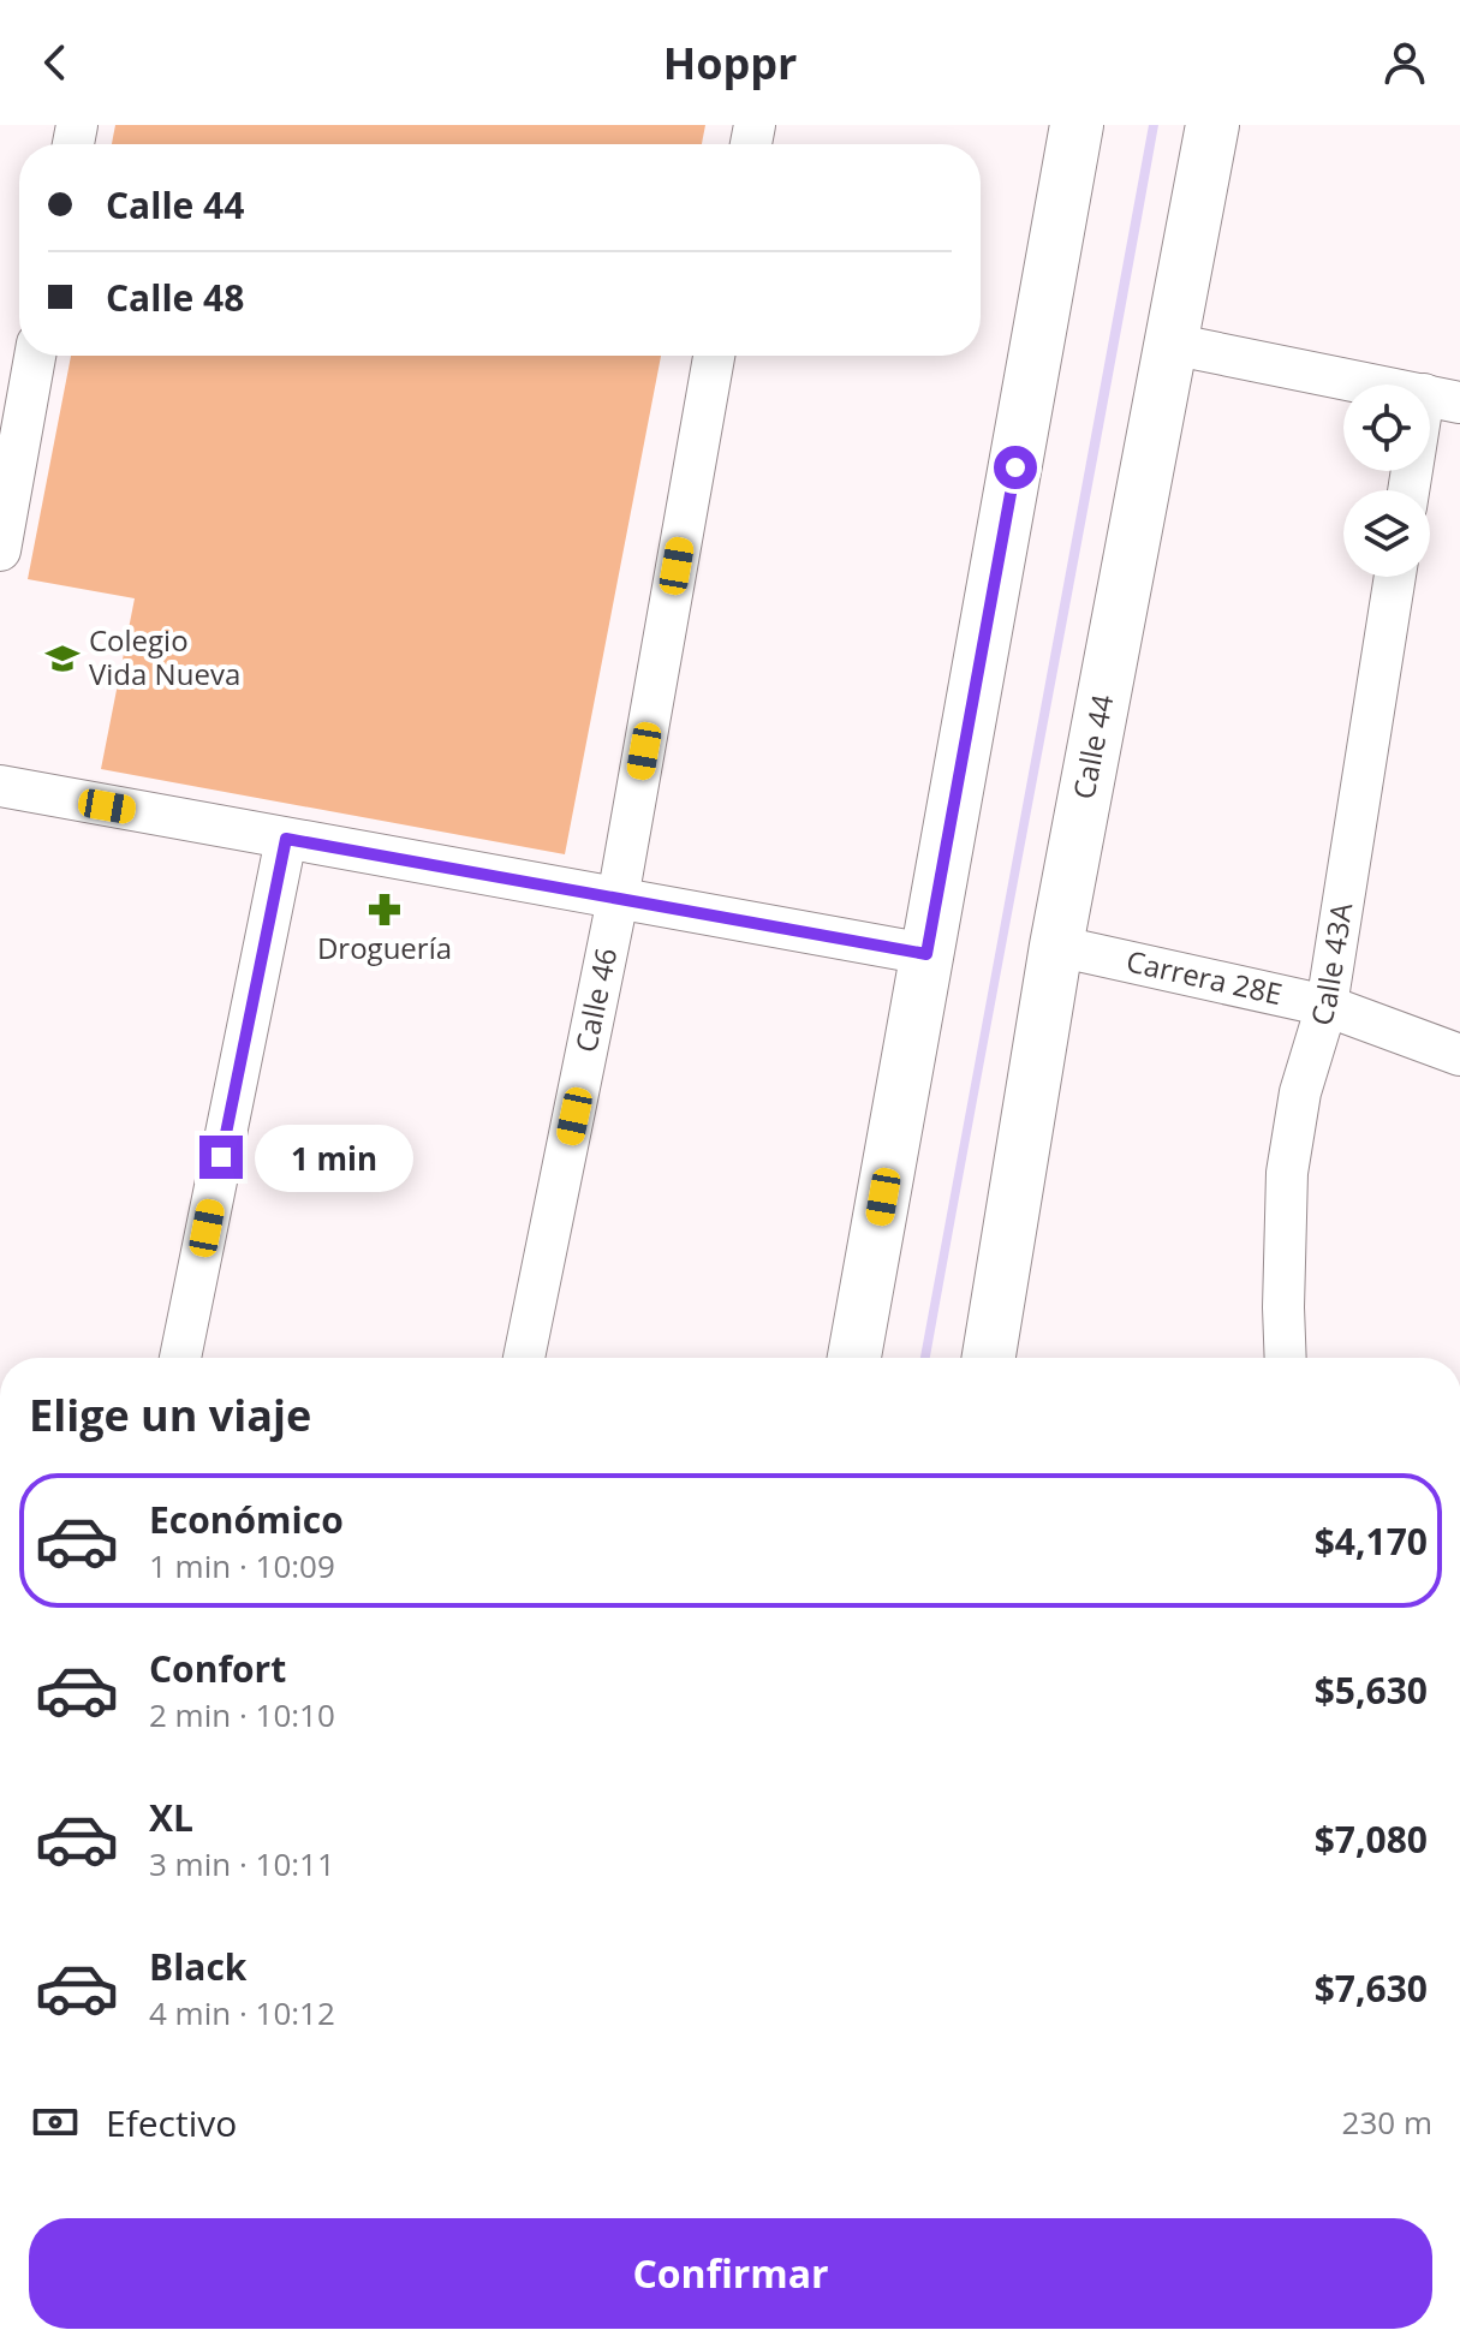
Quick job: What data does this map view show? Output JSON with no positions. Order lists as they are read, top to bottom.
{
  "streets": {
    "main road": ["Calle 44"],
    "street": ["Calle 43A", "Carrera 28E", "Calle 46"]
  },
  "crossings": [
    ["Calle 44", "Carrera 28E"],
    ["Calle 43A", "Carrera 28E"]
  ],
  "places": {
    "school or university": ["Colegio Vida Nueva"],
    "pharmacy": ["Droguería"]
  },
  "page": {
    "header": "Hoppr",
    "banner": ["Calle 44", "Calle 48"],
    "bubble": "1 min",
    "heading": "Elige un viaje",
    "list": [
      {
        "name": "Económico",
        "note": "1 min · 10:09",
        "value": "$4,170"
      },
      {
        "name": "Confort",
        "note": "2 min · 10:10",
        "value": "$5,630"
      },
      {
        "name": "XL",
        "note": "3 min · 10:11",
        "value": "$7,080"
      },
      {
        "name": "Black",
        "note": "4 min · 10:12",
        "value": "$7,630"
      }
    ],
    "pay": ["Efectivo", "230 m"],
    "buttons": "Confirmar"
  }
}
